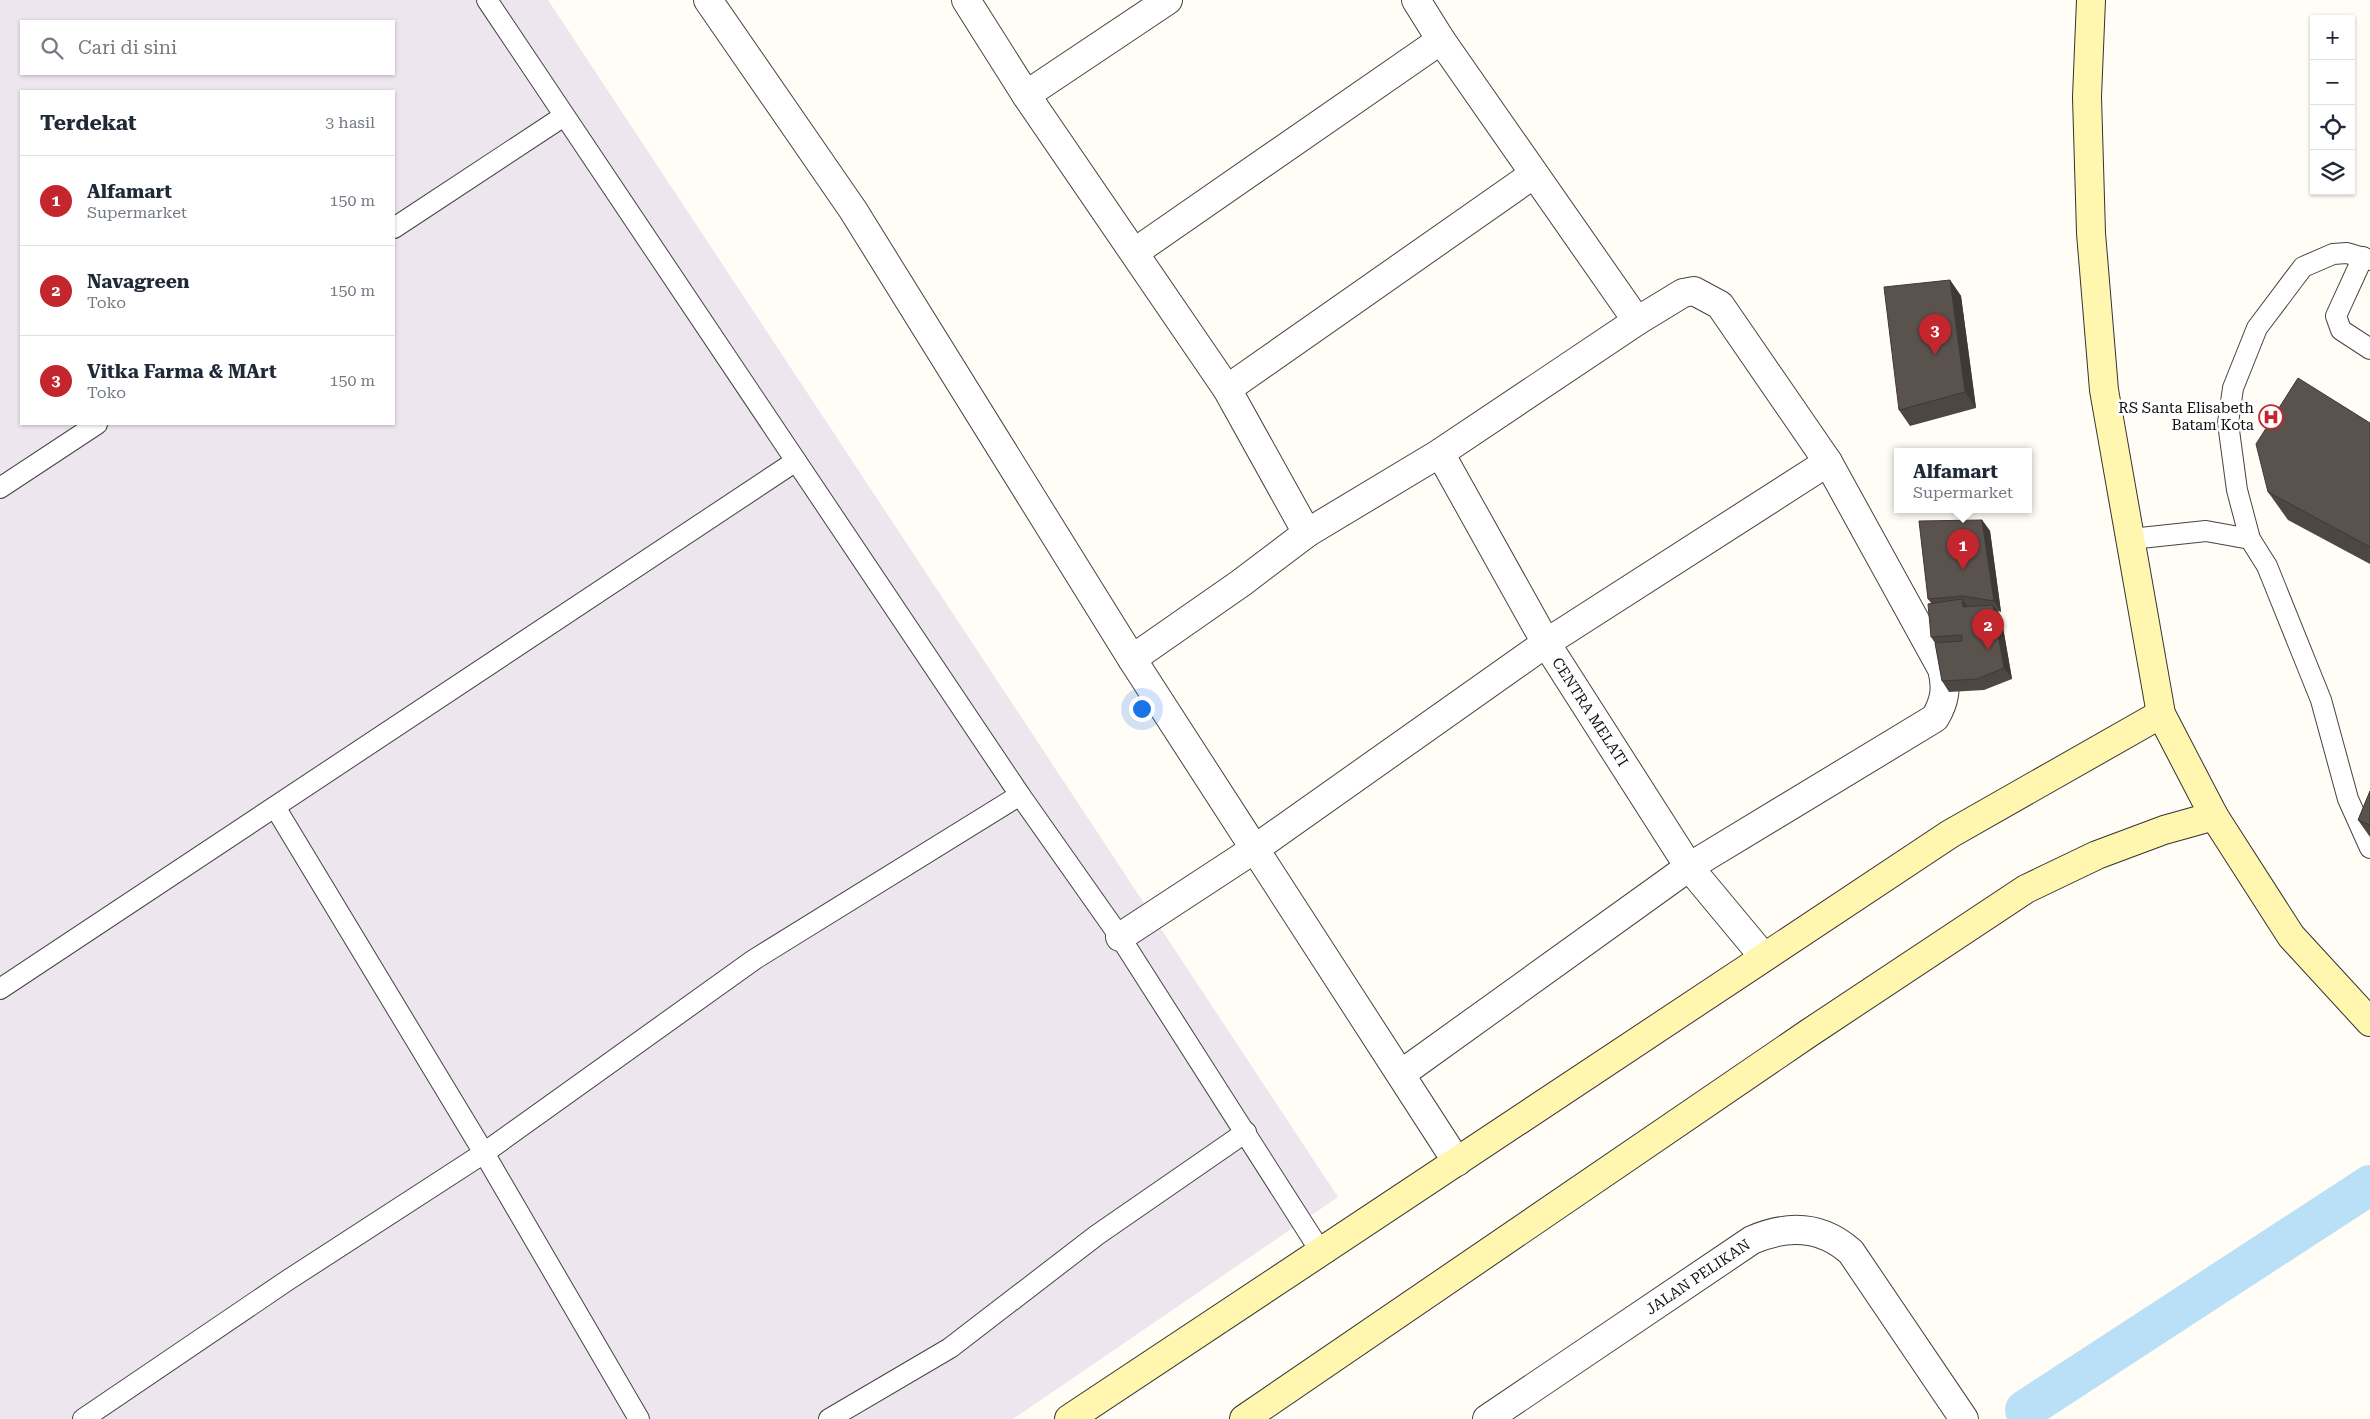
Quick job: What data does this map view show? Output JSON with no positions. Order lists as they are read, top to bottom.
{
  "streets": {
    "street": ["CENTRA MELATI", "JALAN PELIKAN"]
  },
  "places": {
    "hospital": ["RS Santa Elisabeth Batam Kota"]
  },
  "page": {
    "map_buttons": ["+", "−"],
    "search": "Cari di sini",
    "heading": ["Terdekat", "3 hasil"],
    "list": [
      {
        "mark": "1",
        "name": "Alfamart",
        "note": "Supermarket",
        "value": "150 m"
      },
      {
        "mark": "2",
        "name": "Navagreen",
        "note": "Toko",
        "value": "150 m"
      },
      {
        "mark": "3",
        "name": "Vitka Farma & MArt",
        "note": "Toko",
        "value": "150 m"
      }
    ],
    "pins": ["3", "1", "2"],
    "popup": ["Alfamart", "Supermarket"]
  }
}
